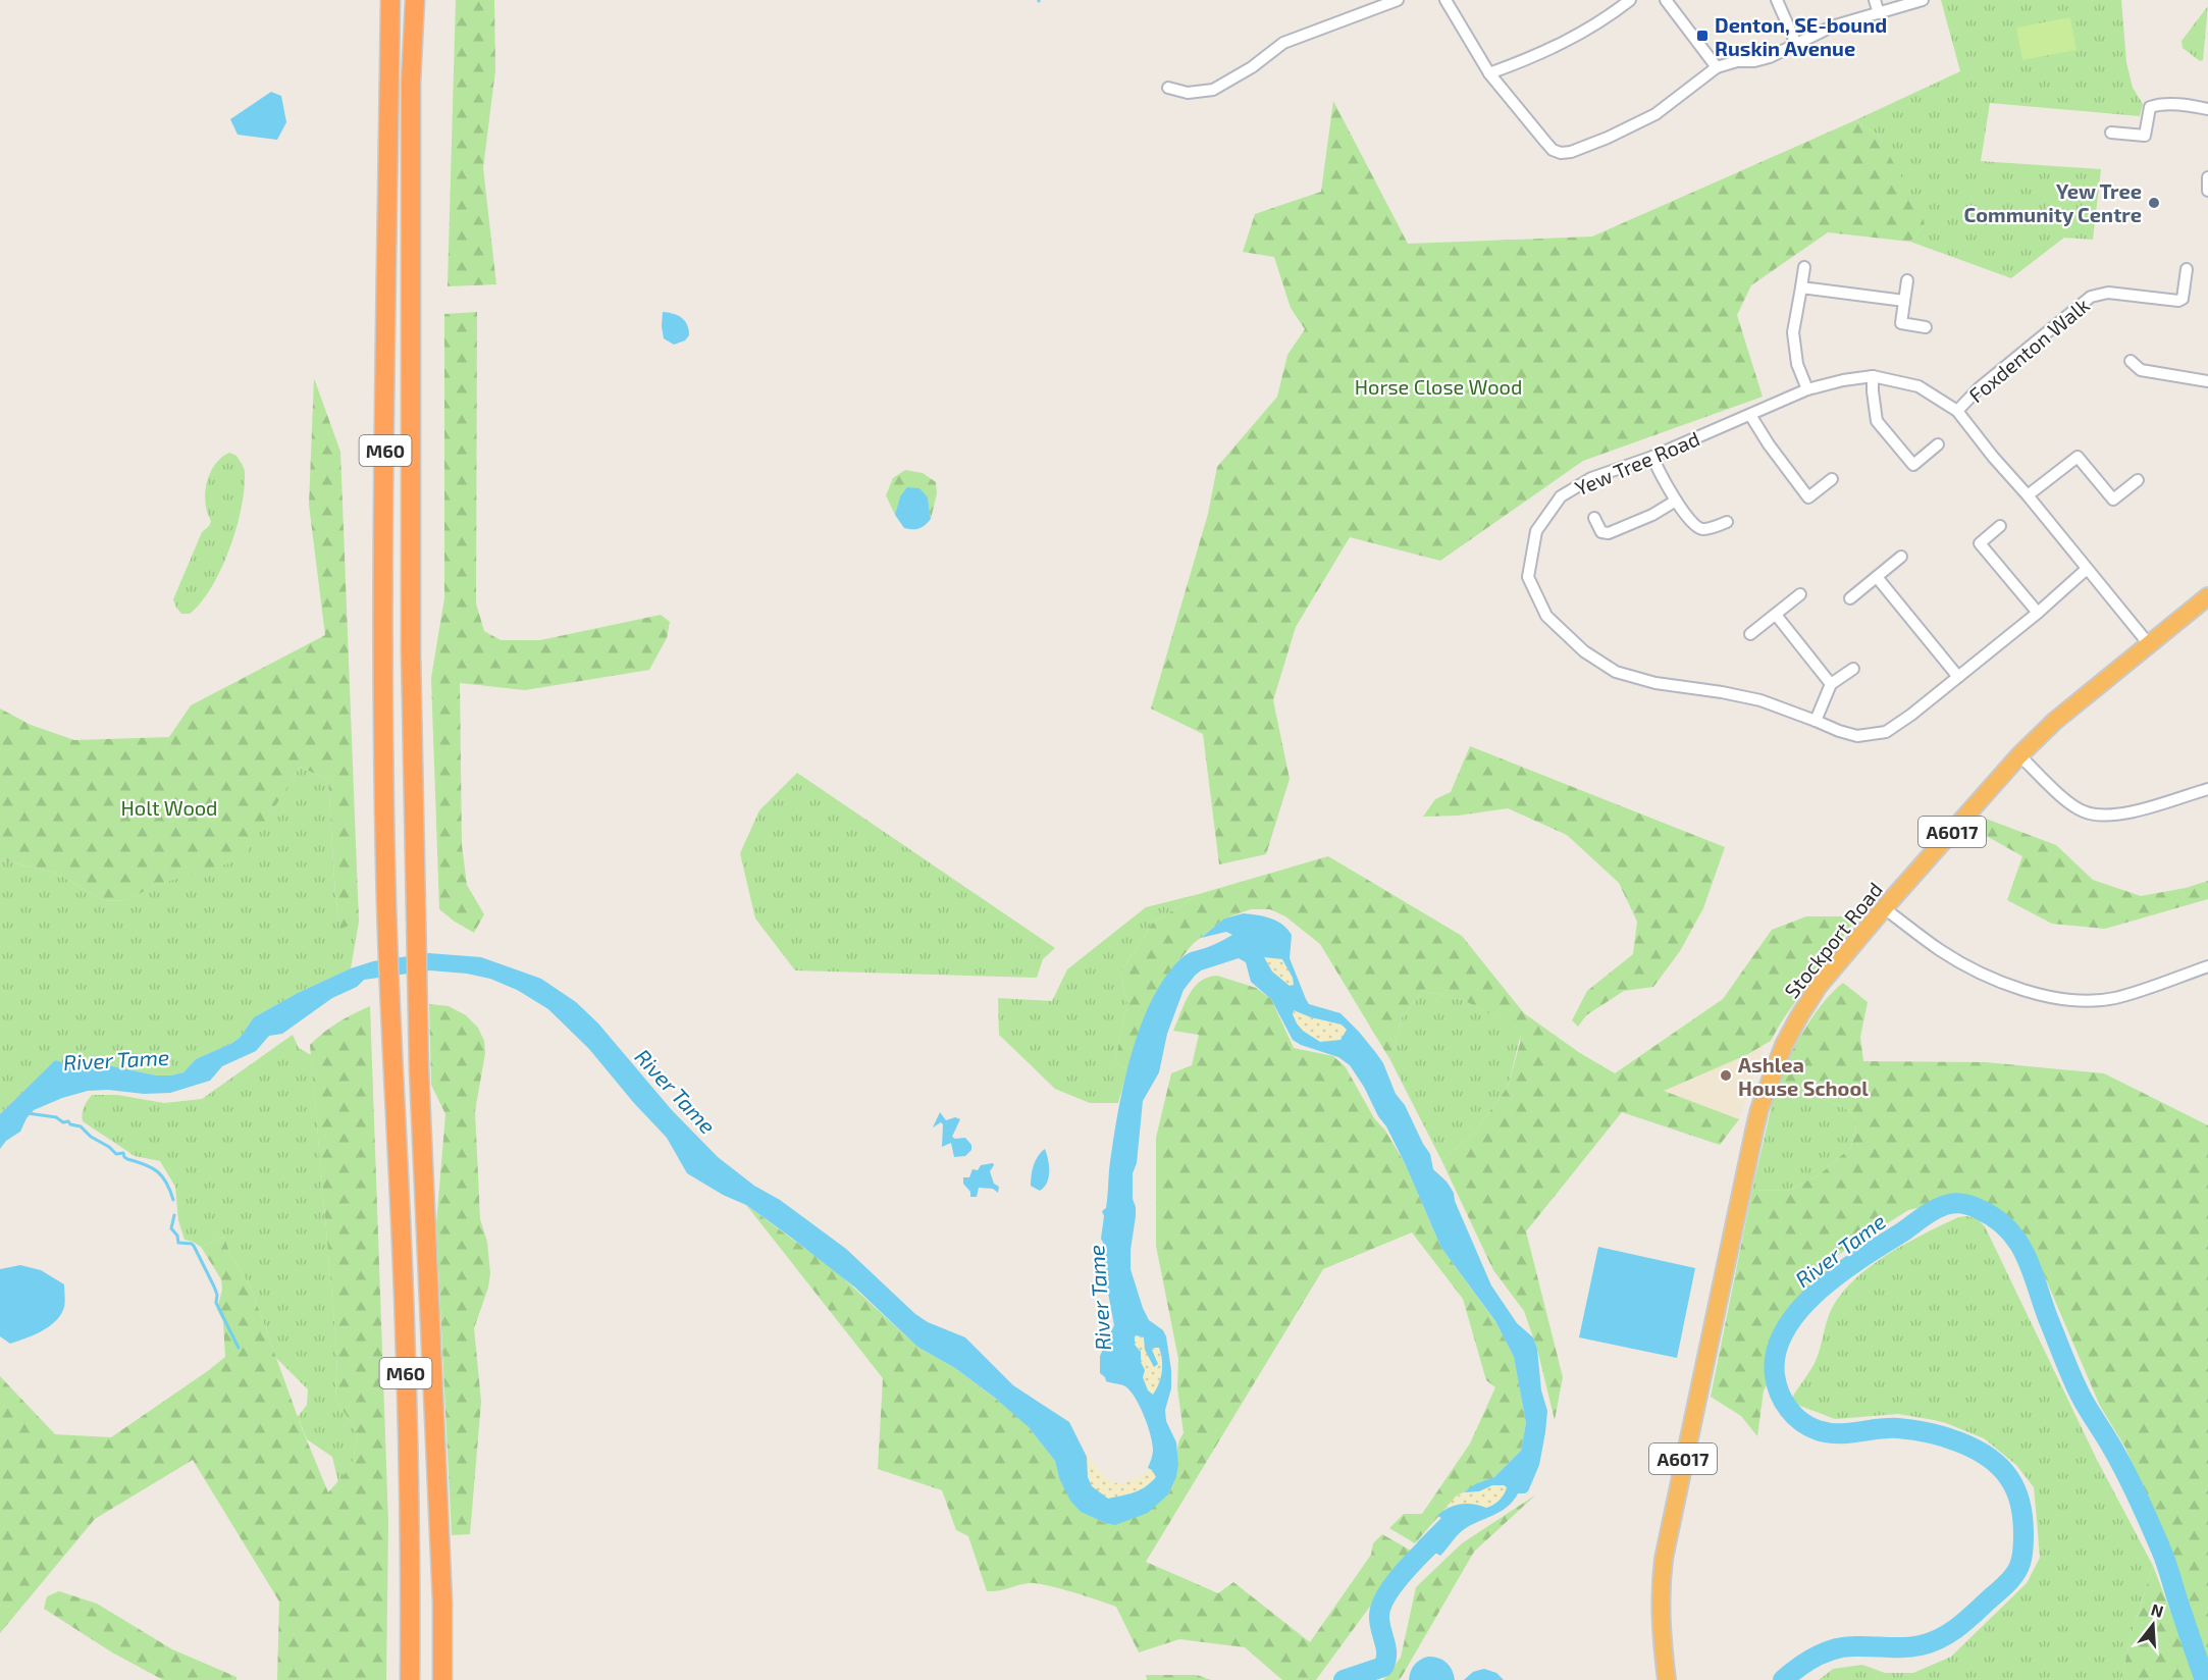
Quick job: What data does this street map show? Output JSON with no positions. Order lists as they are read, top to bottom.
{
  "streets": {
    "highway": ["M60", "A6017", "Stockport Road"],
    "street": ["Foxdenton Walk", "Yew Tree Road"]
  },
  "crossings": [
    ["Foxdenton Walk", "Yew Tree Road"],
    ["Yew Tree Road", "Stockport Road"]
  ],
  "water": ["River Tame"],
  "parks": ["Horse Close Wood", "Holt Wood"],
  "places": {
    "transit": ["Denton, SE-bound Ruskin Avenue"],
    "other": ["Yew Tree Community Centre", "Ashlea House School"]
  },
  "north": "top"
}
